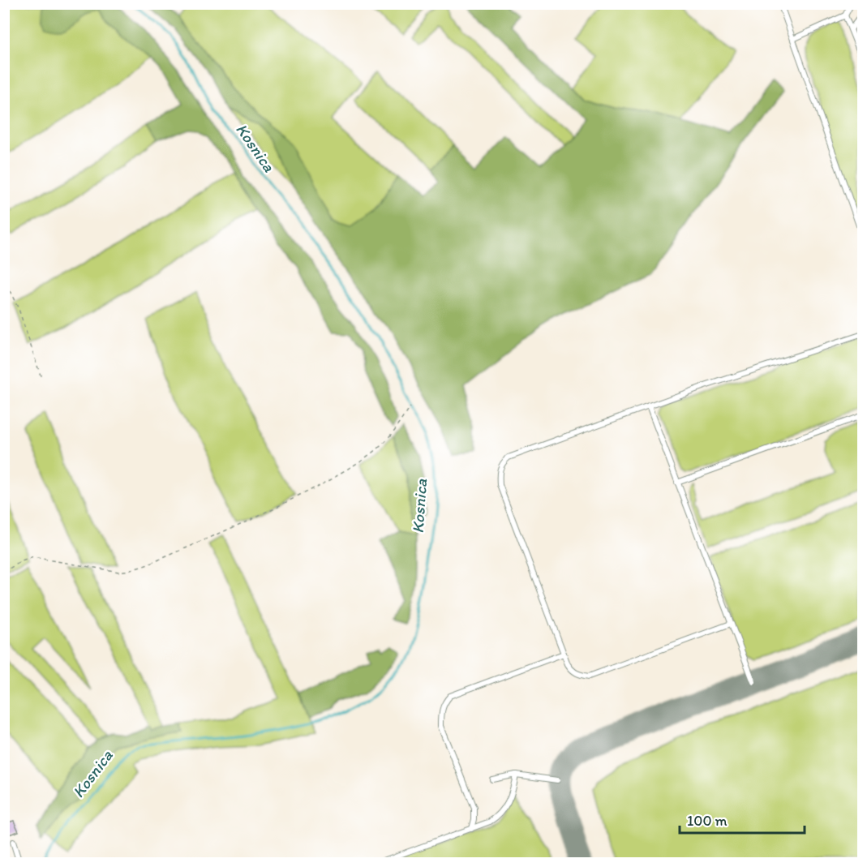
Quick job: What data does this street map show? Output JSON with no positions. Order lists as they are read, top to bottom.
{
  "water": ["Kosnica"],
  "scale_bar": "100 m"
}
